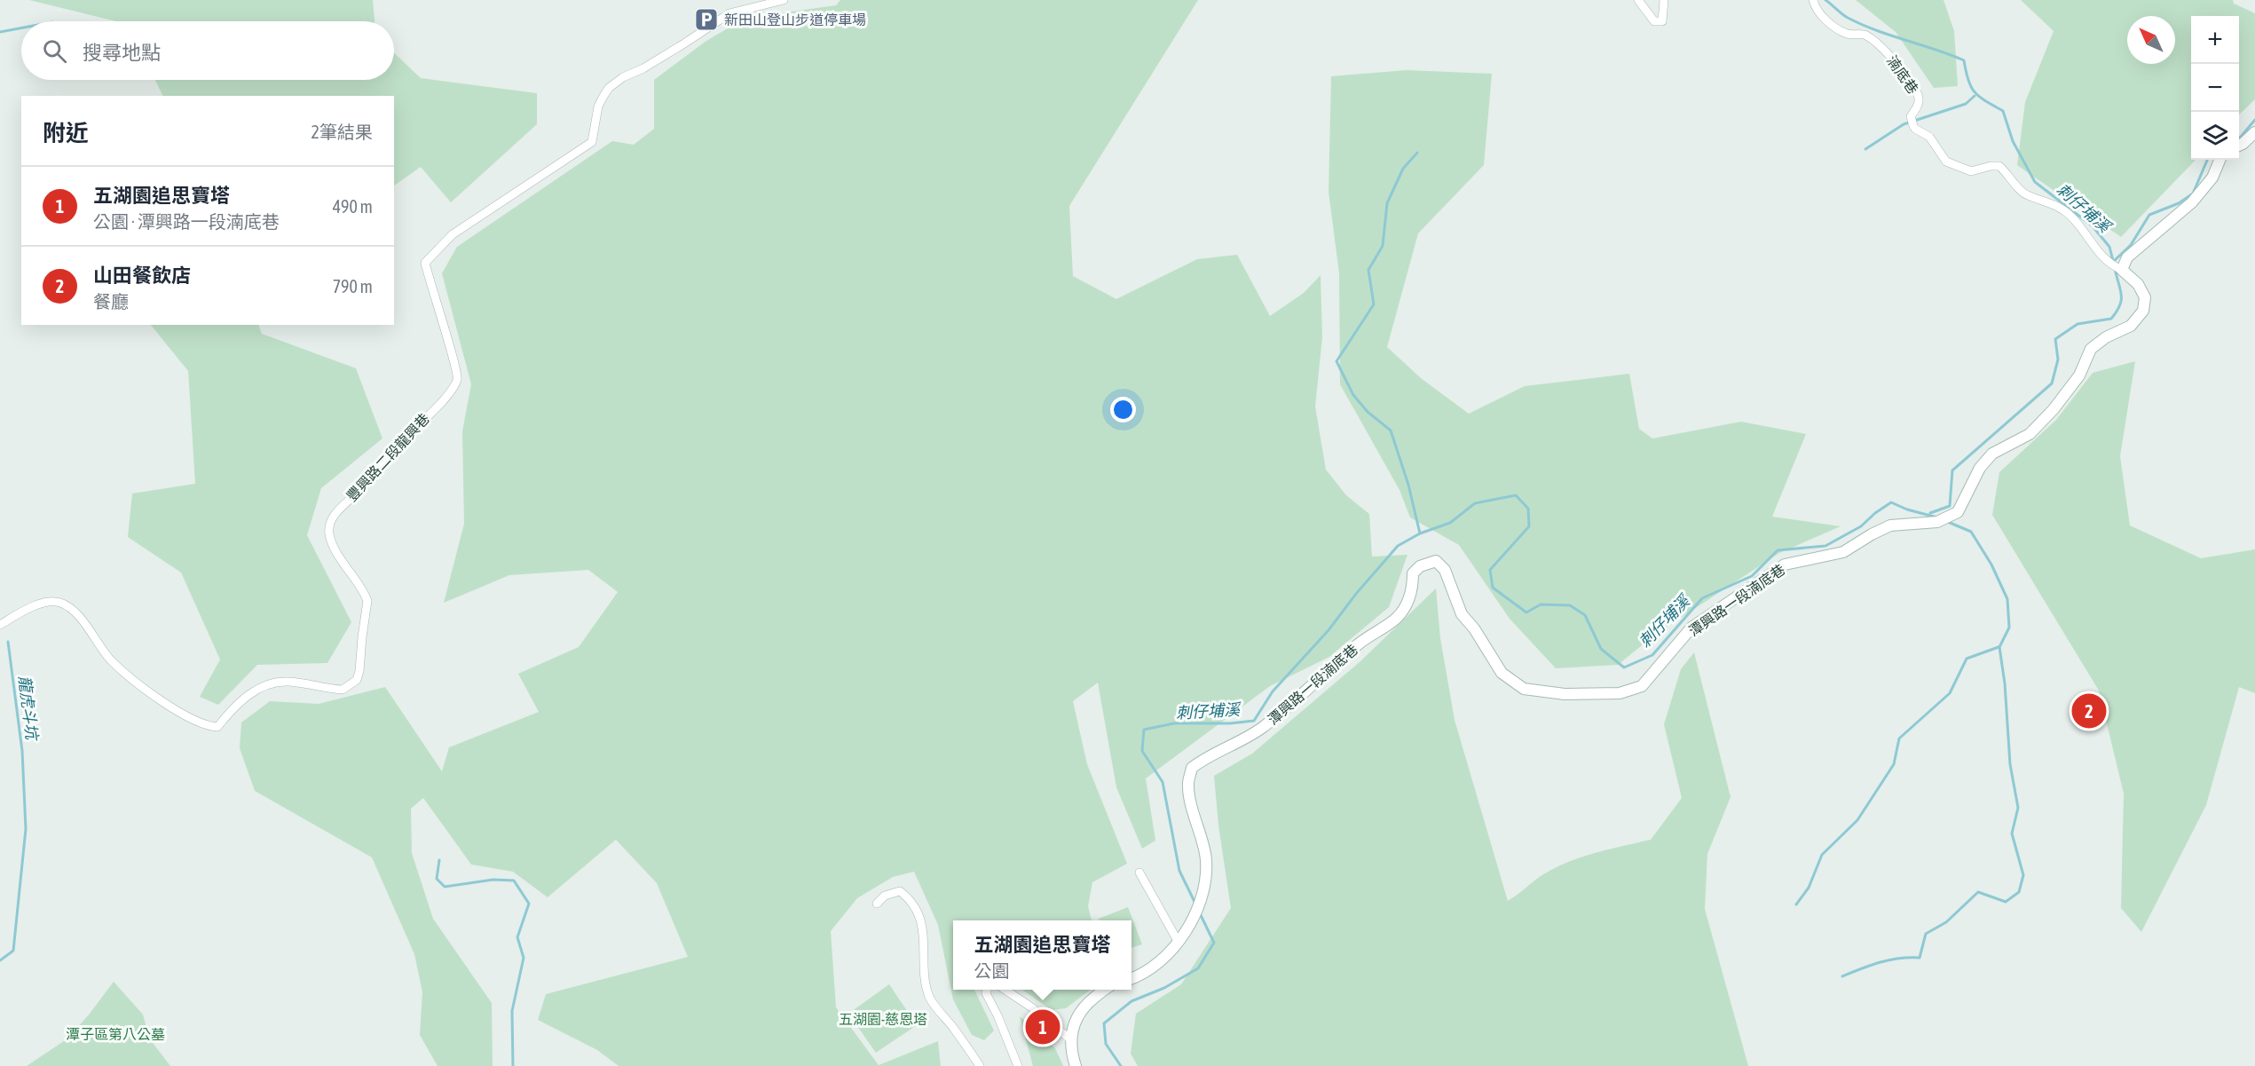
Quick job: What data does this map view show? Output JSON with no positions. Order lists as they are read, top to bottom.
{
  "streets": {
    "street": ["湳底巷", "豐興路二段龍興巷", "潭興路一段湳底巷"]
  },
  "crossings": [
    ["湳底巷", "潭興路一段湳底巷"]
  ],
  "water": ["刺仔埔溪", "龍虎斗坑"],
  "parks": ["五湖園-慈恩塔", "潭子區第八公墓"],
  "places": {
    "parking": ["新田山登山步道停車場"]
  },
  "north": "top left",
  "page": {
    "map_buttons": ["+", "−"],
    "search": "搜尋地點",
    "heading": ["附近", "2筆結果"],
    "list": [
      {
        "mark": "1",
        "name": "五湖園追思寶塔",
        "note": "公園 · 潭興路一段湳底巷",
        "value": "490 m"
      },
      {
        "mark": "2",
        "name": "山田餐飲店",
        "note": "餐廳",
        "value": "790 m"
      }
    ],
    "pins": ["2", "1"],
    "popup": ["五湖園追思寶塔", "公園"]
  }
}
